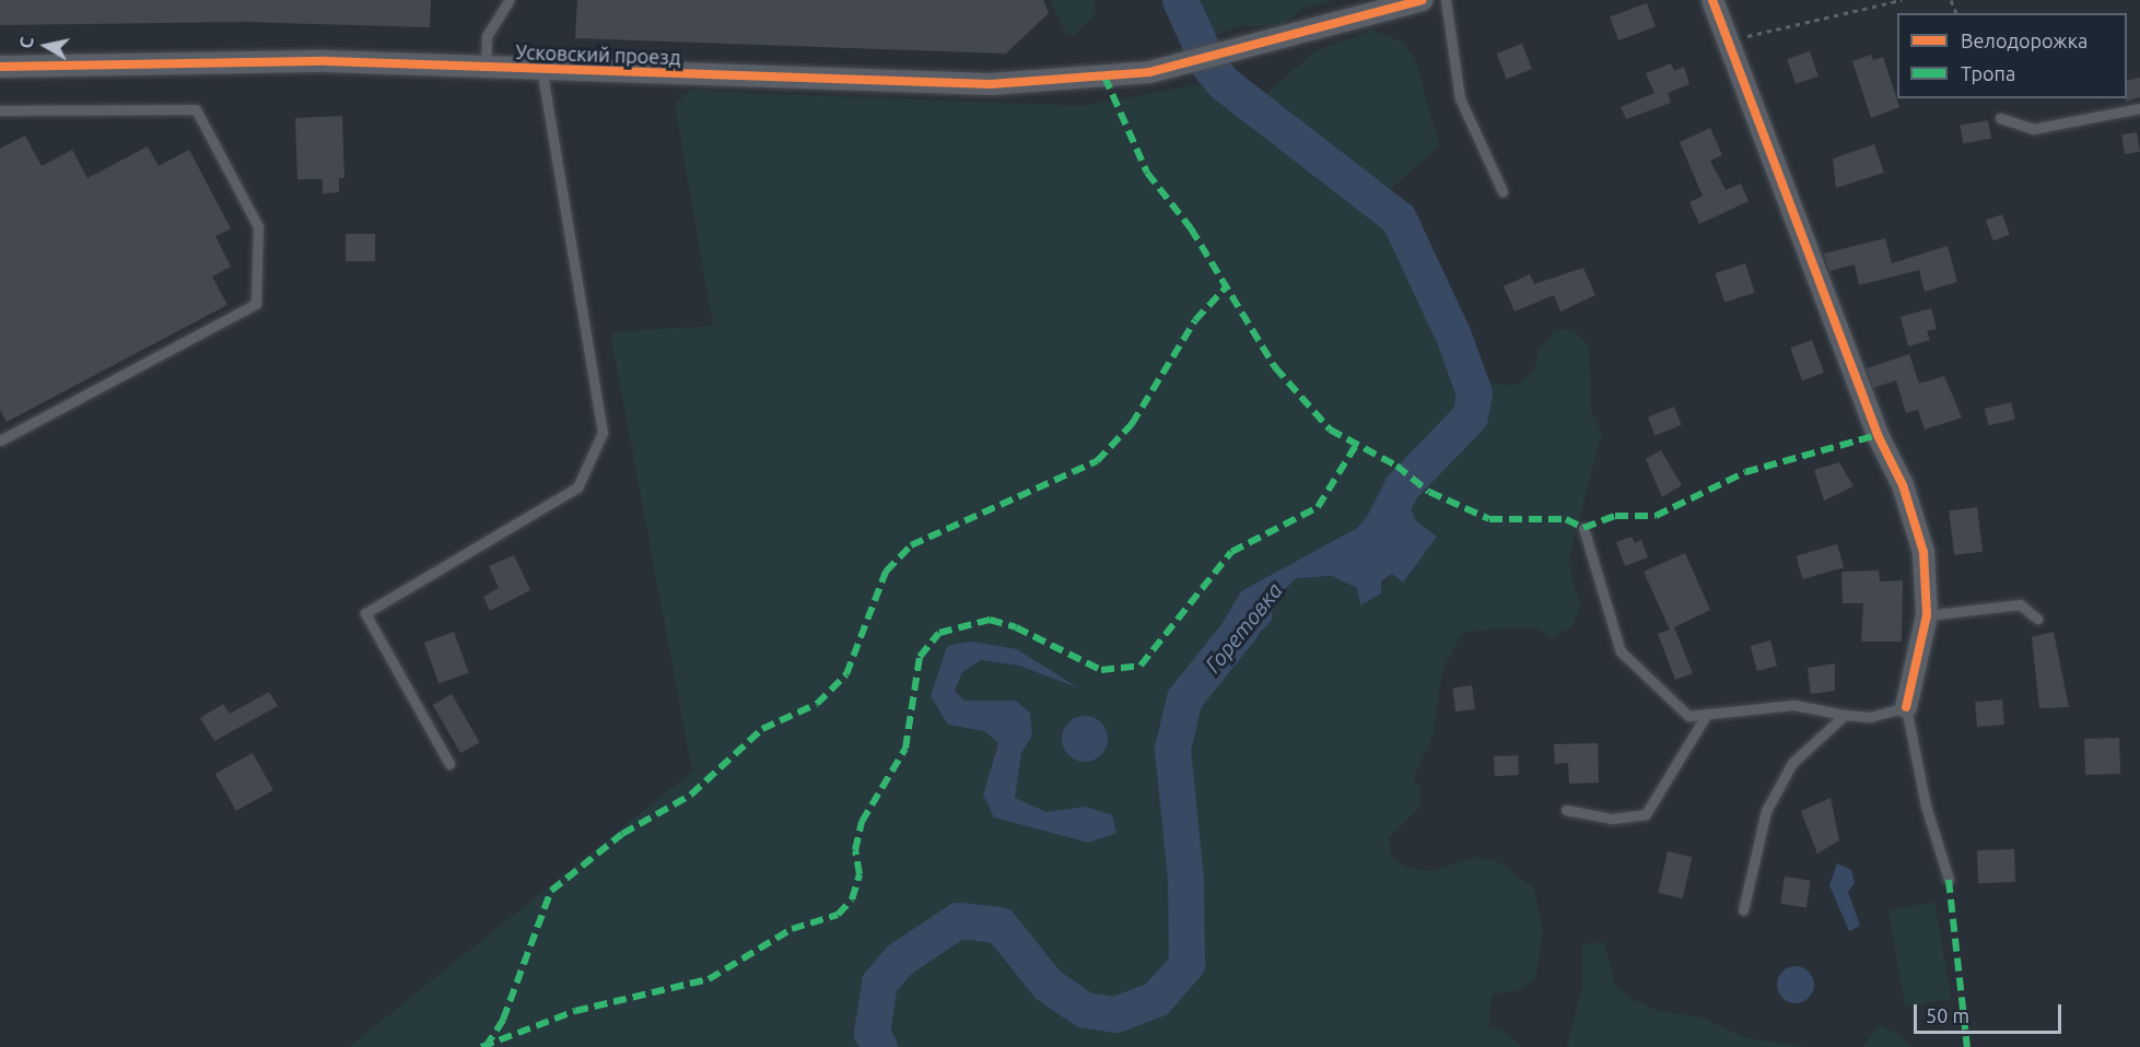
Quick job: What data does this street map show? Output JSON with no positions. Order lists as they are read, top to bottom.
{
  "streets": {
    "street": ["Усковский проезд"]
  },
  "water": ["Горетовка"],
  "legend": ["Велодорожка", "Тропа"],
  "scale_bar": "50 m",
  "north": "left"
}
